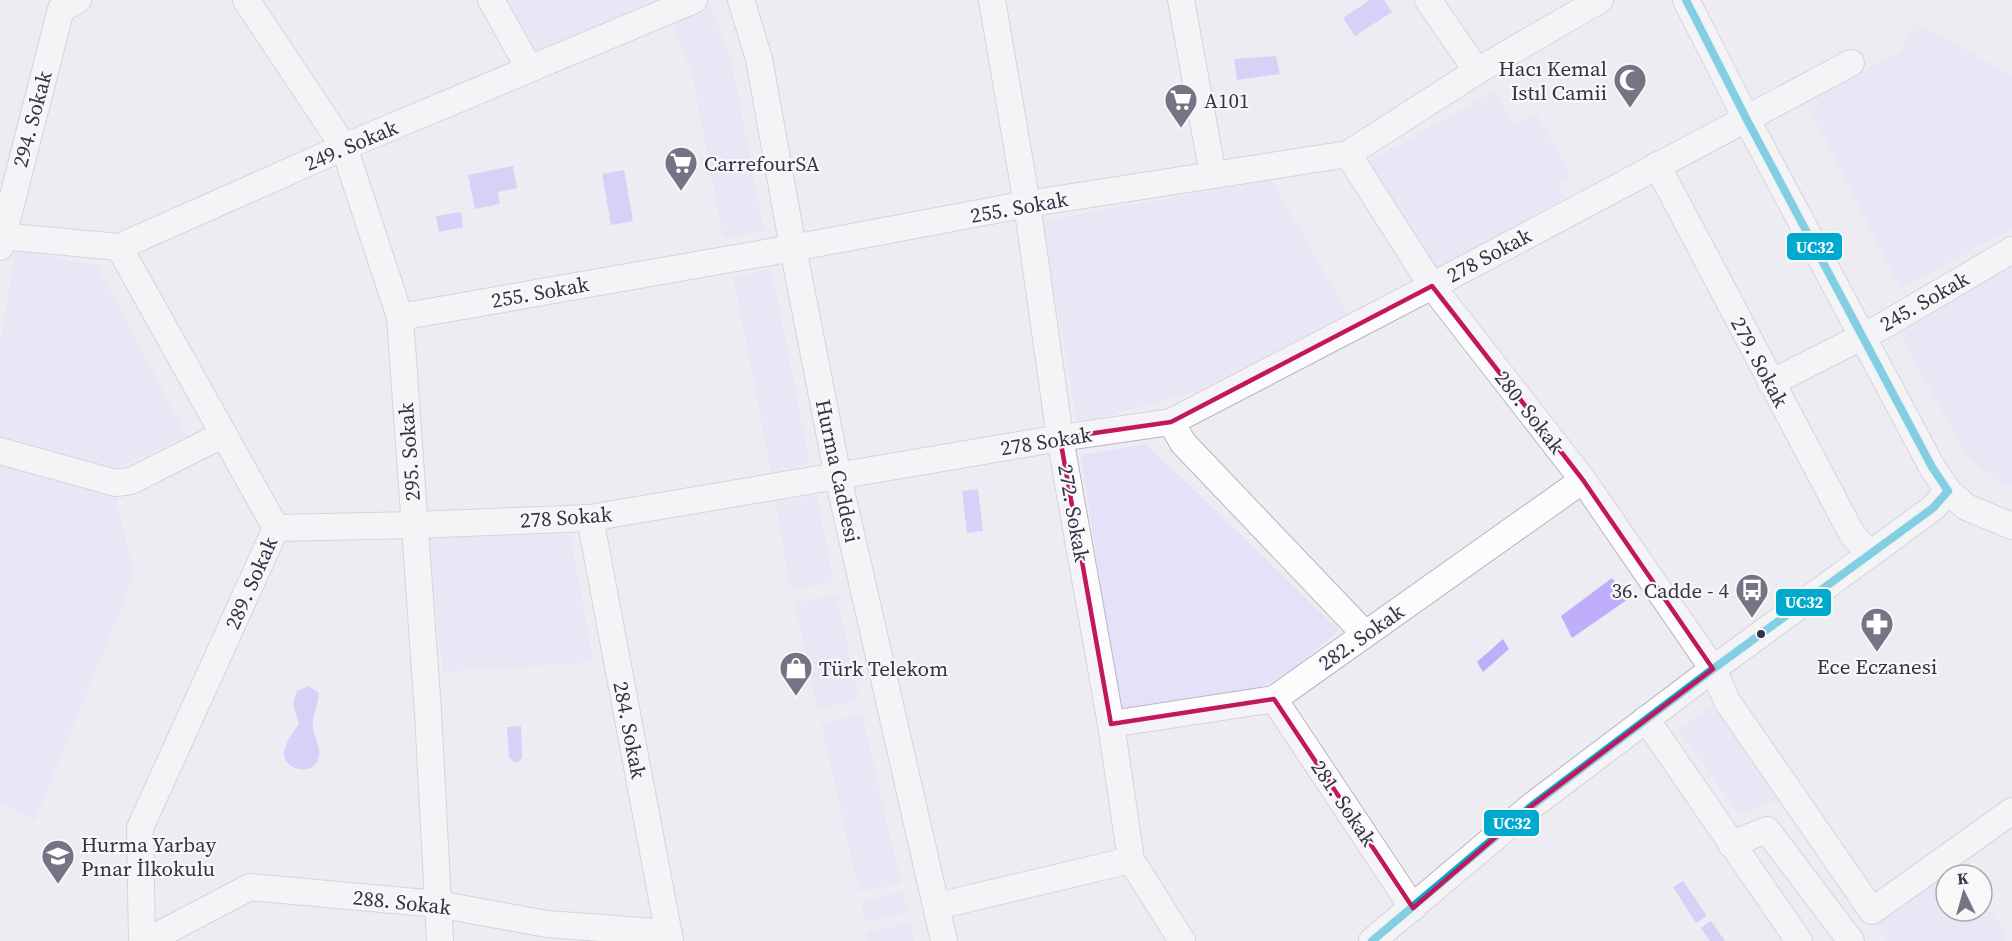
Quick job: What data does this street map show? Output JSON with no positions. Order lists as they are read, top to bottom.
{
  "streets": {
    "street": [
      "294. Sokak",
      "249. Sokak",
      "255. Sokak",
      "278 Sokak",
      "245. Sokak",
      "279. Sokak",
      "280. Sokak",
      "295. Sokak",
      "Hurma Caddesi",
      "272. Sokak",
      "289. Sokak",
      "282. Sokak",
      "284. Sokak",
      "281. Sokak",
      "288. Sokak"
    ]
  },
  "crossings": [
    ["294. Sokak", "249. Sokak"],
    ["249. Sokak", "295. Sokak"],
    ["249. Sokak", "289. Sokak"],
    ["255. Sokak", "280. Sokak"],
    ["255. Sokak", "295. Sokak"],
    ["255. Sokak", "Hurma Caddesi"],
    ["255. Sokak", "272. Sokak"],
    ["278 Sokak", "279. Sokak"],
    ["278 Sokak", "280. Sokak"],
    ["278 Sokak", "295. Sokak"],
    ["278 Sokak", "Hurma Caddesi"],
    ["278 Sokak", "272. Sokak"],
    ["278 Sokak", "289. Sokak"],
    ["278 Sokak", "284. Sokak"],
    ["245. Sokak", "279. Sokak"],
    ["280. Sokak", "282. Sokak"],
    ["295. Sokak", "288. Sokak"],
    ["272. Sokak", "282. Sokak"],
    ["289. Sokak", "288. Sokak"],
    ["282. Sokak", "281. Sokak"],
    ["284. Sokak", "288. Sokak"]
  ],
  "places": {
    "mosque": ["Hacı Kemal Istıl Camii"],
    "supermarket": ["A101", "CarrefourSA"],
    "bus stop": ["36. Cadde - 4"],
    "pharmacy": ["Ece Eczanesi"],
    "shop": ["Türk Telekom"],
    "school or university": ["Hurma Yarbay Pınar İlkokulu"]
  },
  "lines": ["transit line UC32"],
  "north": "top"
}
